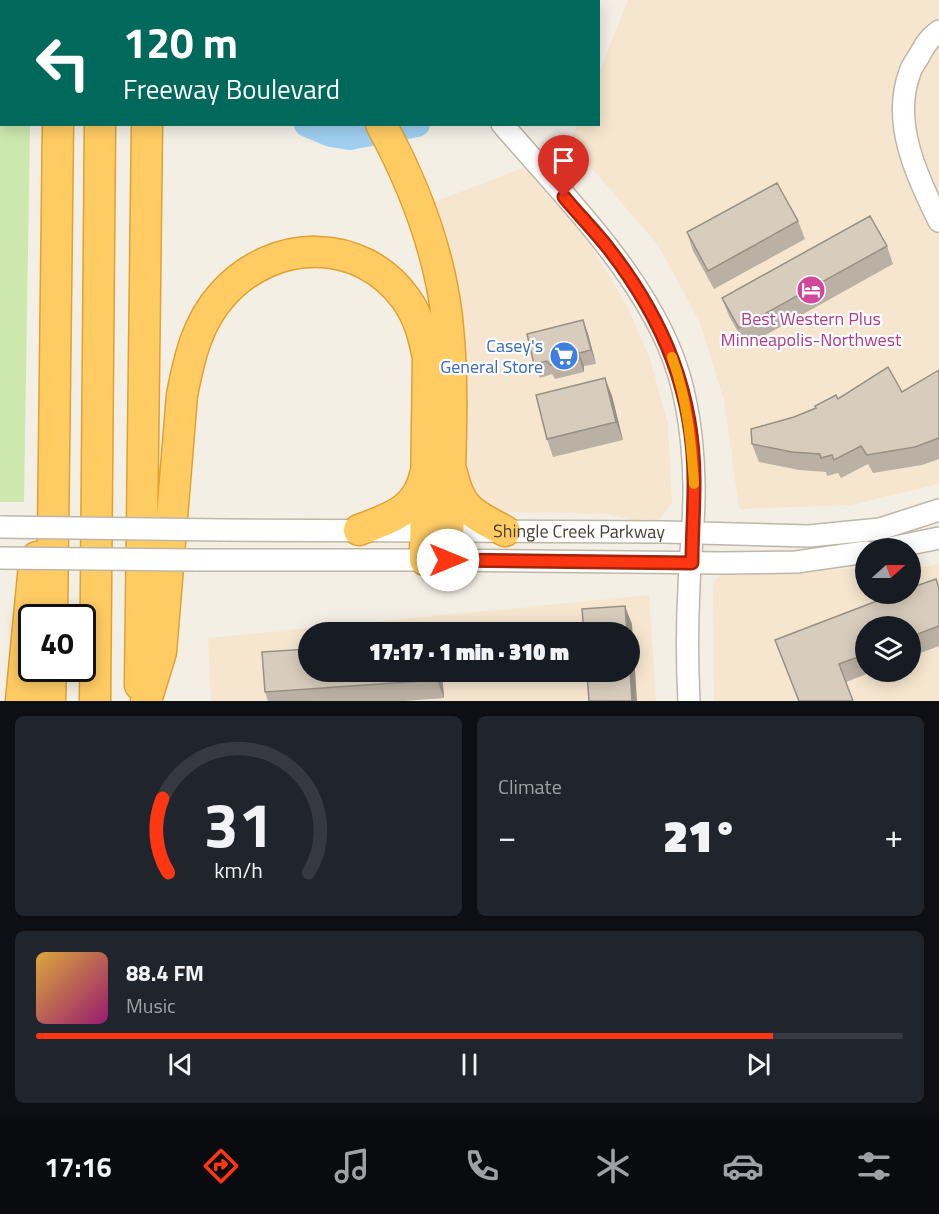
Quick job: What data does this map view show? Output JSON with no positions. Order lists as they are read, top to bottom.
{
  "streets": {
    "street": ["Shingle Creek Parkway"]
  },
  "places": {
    "hotel": ["Best Western Plus Minneapolis-Northwest"],
    "supermarket": ["Casey's General Store"]
  },
  "north": "right",
  "page": {
    "turn": ["120 m", "Freeway Boulevard"],
    "limit": "40",
    "trip": "17:17 · 1 min · 310 m",
    "tile": "Climate",
    "heat": ["−", "21°", "+"],
    "song": ["88.4 FM", "Music"],
    "tabs": "17:16",
    "gauge": ["31", "km/h"]
  }
}
